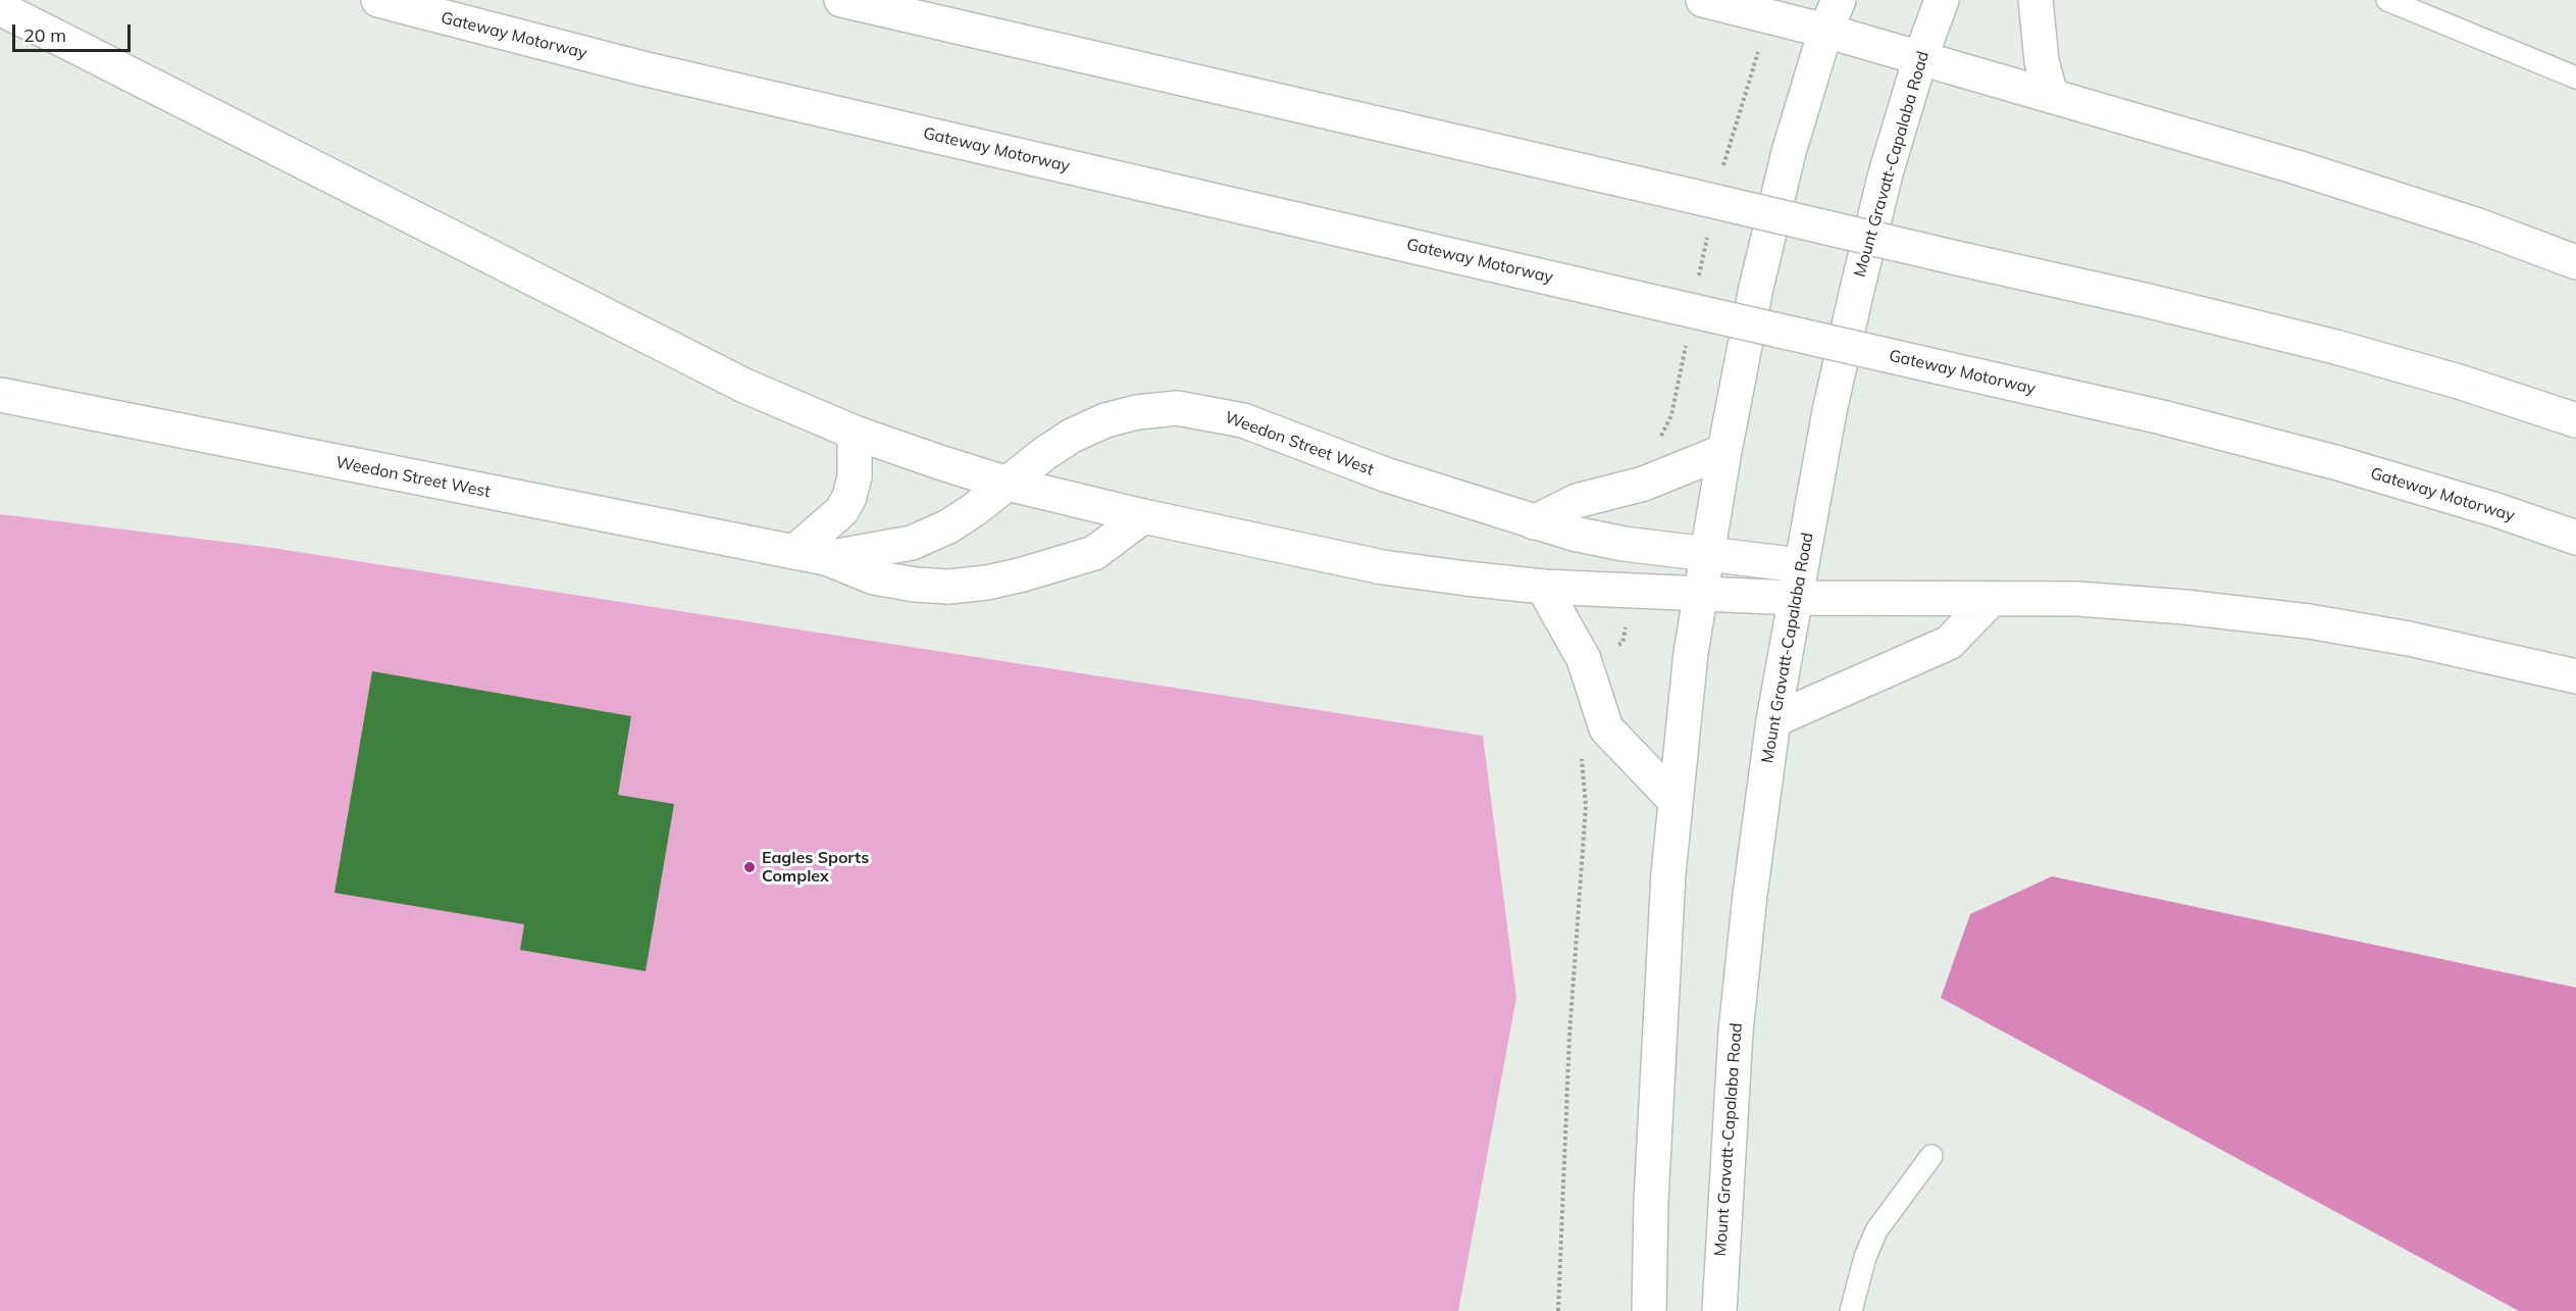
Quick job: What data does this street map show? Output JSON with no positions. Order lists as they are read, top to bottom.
{
  "streets": {
    "main road": ["Gateway Motorway", "Mount Gravatt-Capalaba Road", "Weedon Street West"]
  },
  "crossings": [
    ["Mount Gravatt-Capalaba Road", "Weedon Street West"]
  ],
  "places": ["Eagles Sports Complex"],
  "scale_bar": "20 m"
}
